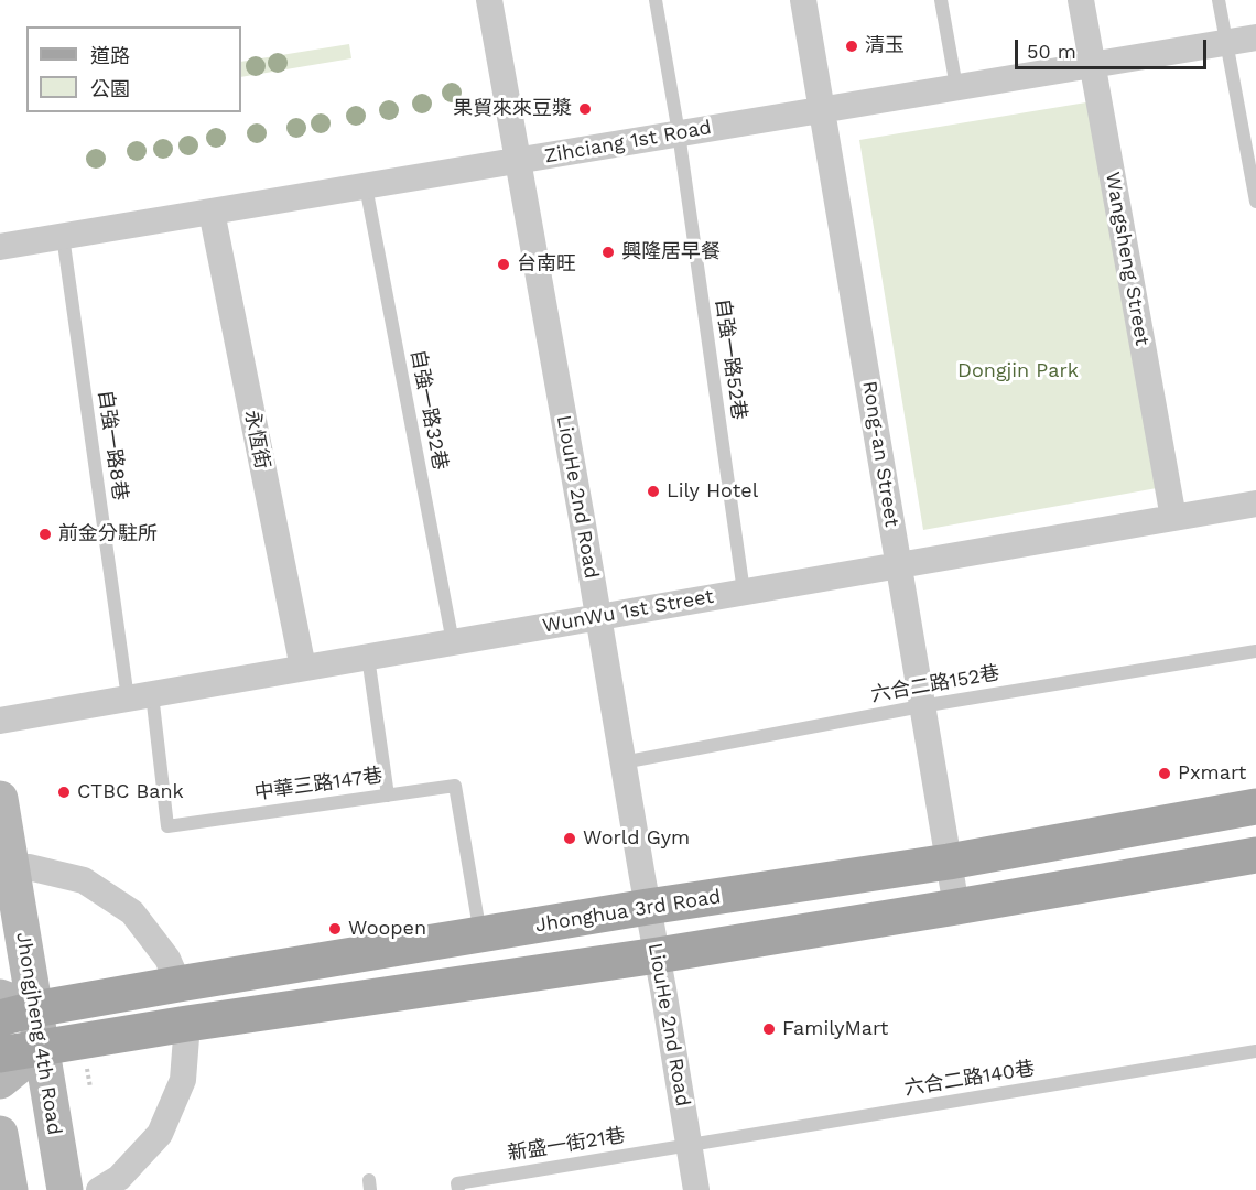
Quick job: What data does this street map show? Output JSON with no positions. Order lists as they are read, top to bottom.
{
  "streets": {
    "main road": ["Jhonghua 3rd Road"],
    "street": [
      "Zihciang 1st Road",
      "Wangsheng Street",
      "永恆街",
      "Rong-an Street",
      "LiouHe 2nd Road",
      "WunWu 1st Street",
      "Jhongjheng 4th Road"
    ],
    "lane": [
      "自強一路52巷",
      "自強一路32巷",
      "自強一路8巷",
      "六合二路152巷",
      "中華三路147巷",
      "六合二路140巷",
      "新盛一街21巷"
    ]
  },
  "crossings": [
    ["Zihciang 1st Road", "Wangsheng Street"],
    ["Zihciang 1st Road", "自強一路52巷"],
    ["Zihciang 1st Road", "自強一路32巷"],
    ["Zihciang 1st Road", "永恆街"],
    ["Zihciang 1st Road", "自強一路8巷"],
    ["Zihciang 1st Road", "Rong-an Street"],
    ["Zihciang 1st Road", "LiouHe 2nd Road"],
    ["Wangsheng Street", "WunWu 1st Street"],
    ["自強一路52巷", "WunWu 1st Street"],
    ["自強一路32巷", "WunWu 1st Street"],
    ["永恆街", "WunWu 1st Street"],
    ["自強一路8巷", "WunWu 1st Street"],
    ["自強一路8巷", "中華三路147巷"],
    ["Rong-an Street", "WunWu 1st Street"],
    ["Rong-an Street", "六合二路152巷"],
    ["Rong-an Street", "Jhonghua 3rd Road"],
    ["LiouHe 2nd Road", "WunWu 1st Street"],
    ["LiouHe 2nd Road", "六合二路152巷"],
    ["LiouHe 2nd Road", "Jhonghua 3rd Road"],
    ["LiouHe 2nd Road", "六合二路140巷"],
    ["LiouHe 2nd Road", "新盛一街21巷"],
    ["WunWu 1st Street", "中華三路147巷"],
    ["中華三路147巷", "Jhonghua 3rd Road"],
    ["Jhonghua 3rd Road", "Jhongjheng 4th Road"],
    ["六合二路140巷", "新盛一街21巷"]
  ],
  "parks": ["Dongjin Park"],
  "places": [
    "清玉",
    "果貿來來豆漿",
    "興隆居早餐",
    "台南旺",
    "Lily Hotel",
    "前金分駐所",
    "Pxmart",
    "CTBC Bank",
    "World Gym",
    "Woopen",
    "FamilyMart"
  ],
  "legend": ["道路", "公園"],
  "scale_bar": "50 m"
}
